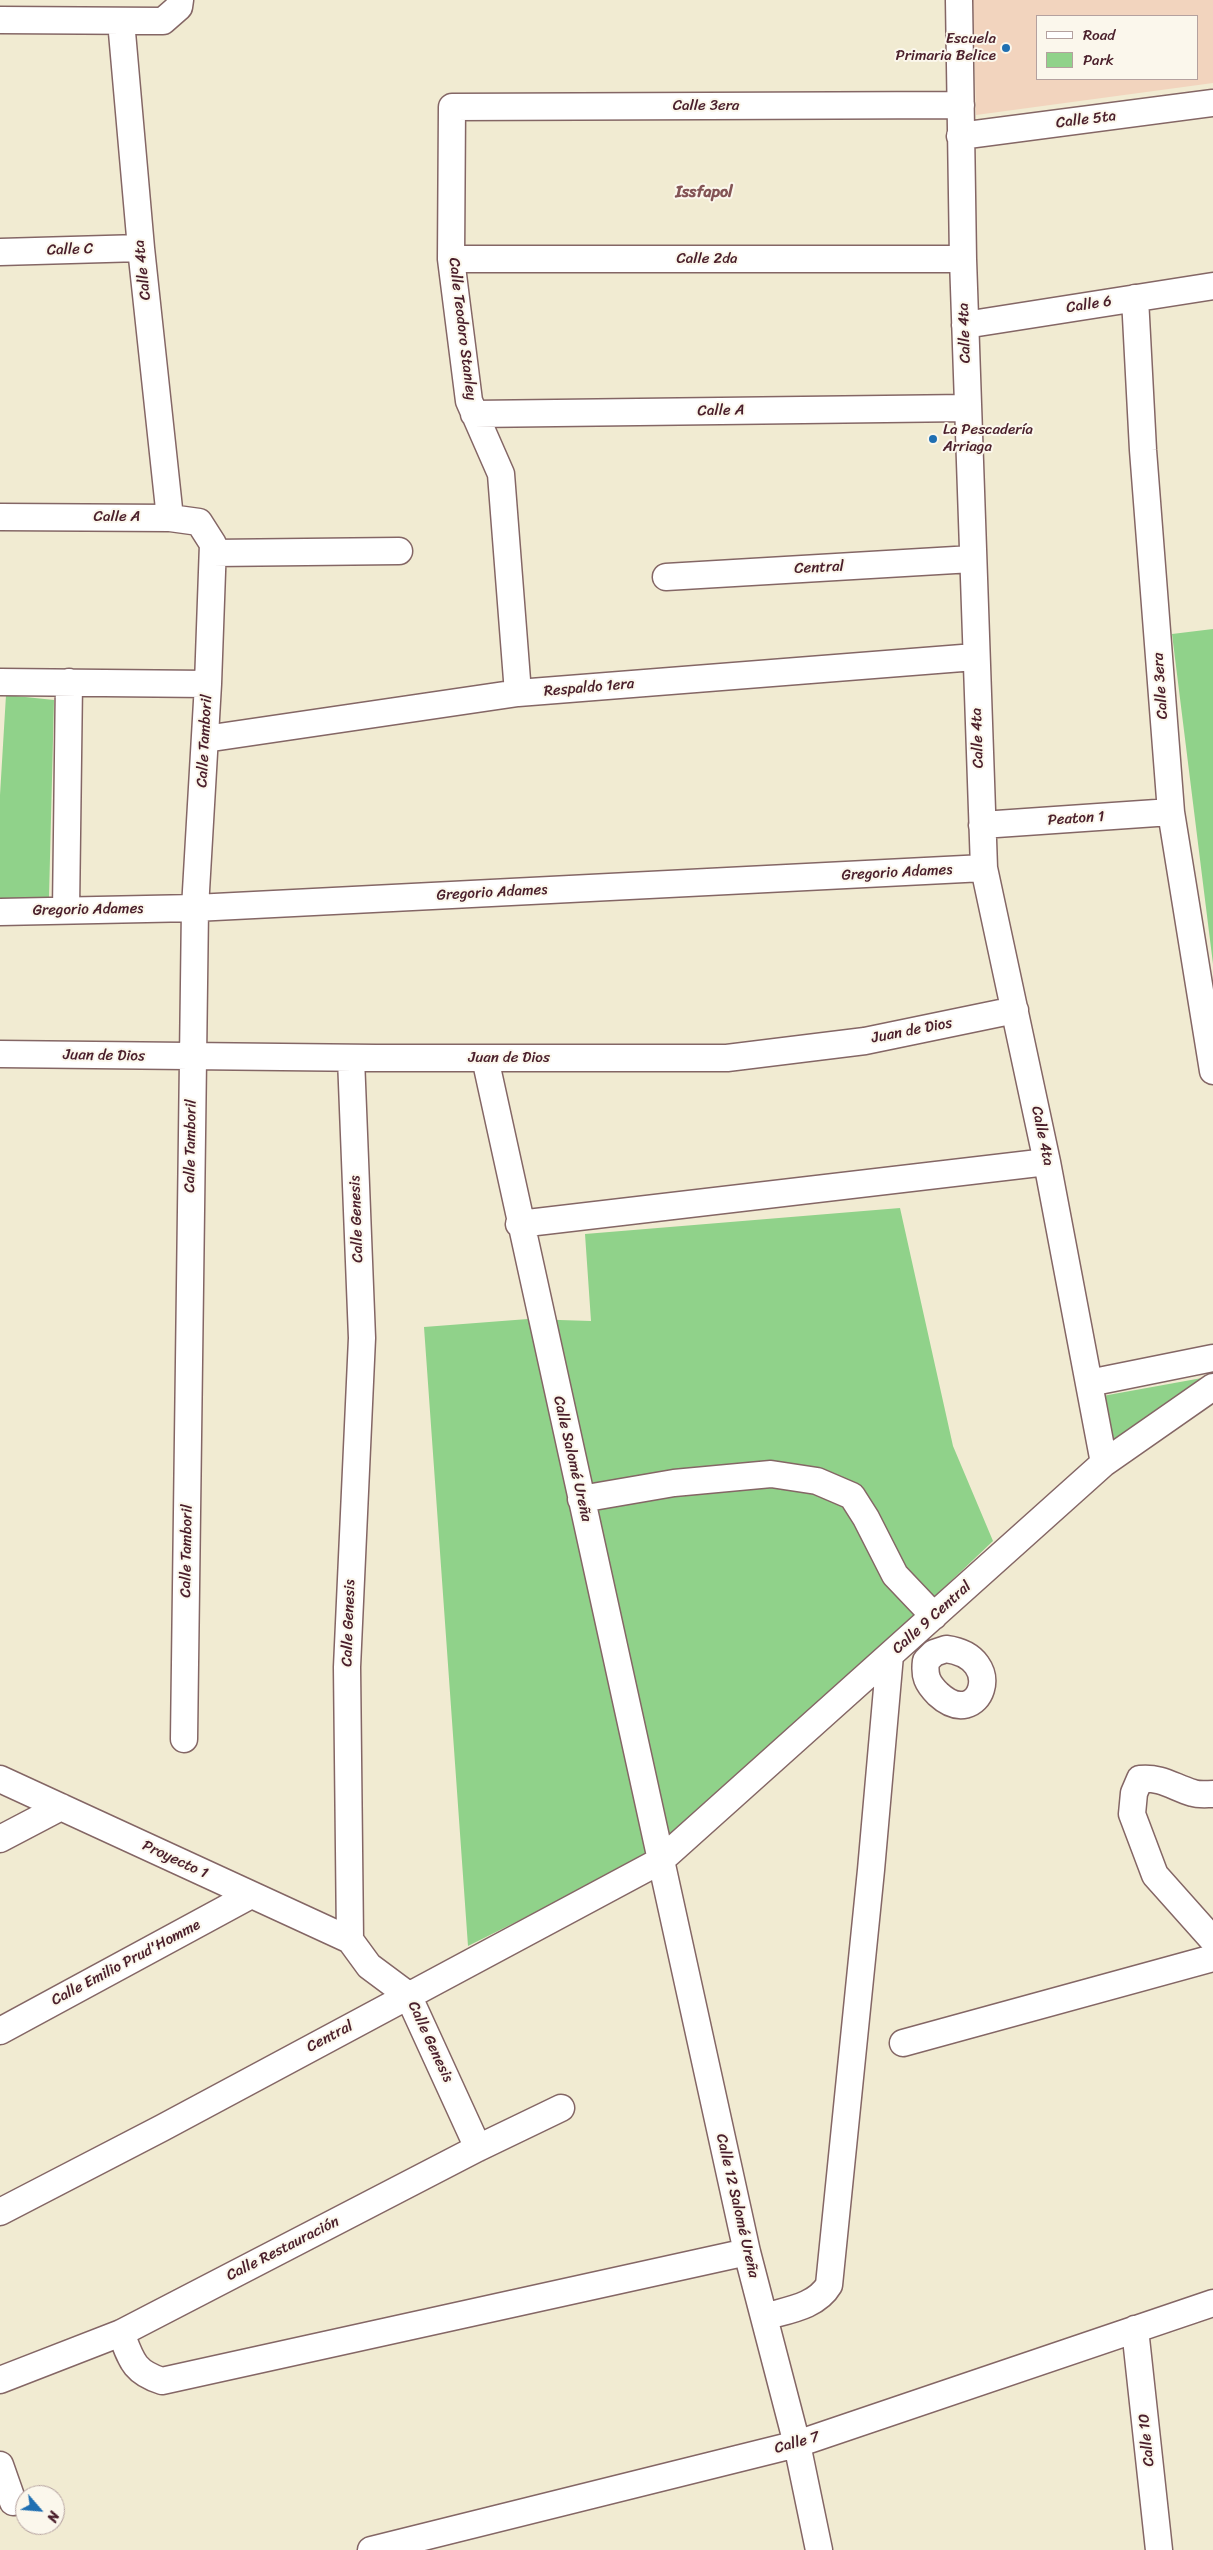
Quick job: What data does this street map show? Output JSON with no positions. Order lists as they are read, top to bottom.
{
  "streets": {
    "street": [
      "Calle 3era",
      "Calle 5ta",
      "Calle C",
      "Calle 2da",
      "Calle 4ta",
      "Calle 6",
      "Calle Teodoro Stanley",
      "Calle A",
      "Central",
      "Respaldo 1era",
      "Calle Tamboril",
      "Peaton 1",
      "Gregorio Adames",
      "Juan de Dios",
      "Calle Genesis",
      "Calle Salomé Ureña",
      "Calle 9 Central",
      "Proyecto 1",
      "Calle Emilio Prud'Homme",
      "Calle 12 Salomé Ureña",
      "Calle Restauración",
      "Calle 10",
      "Calle 7"
    ]
  },
  "crossings": [
    ["Calle 3era", "Calle 4ta"],
    ["Calle 3era", "Calle 6"],
    ["Calle 3era", "Calle Teodoro Stanley"],
    ["Calle 3era", "Peaton 1"],
    ["Calle 5ta", "Calle 4ta"],
    ["Calle C", "Calle 4ta"],
    ["Calle 2da", "Calle 4ta"],
    ["Calle 2da", "Calle Teodoro Stanley"],
    ["Calle 4ta", "Calle 6"],
    ["Calle 4ta", "Calle A"],
    ["Calle 4ta", "Central"],
    ["Calle 4ta", "Respaldo 1era"],
    ["Calle 4ta", "Peaton 1"],
    ["Calle 4ta", "Gregorio Adames"],
    ["Calle 4ta", "Juan de Dios"],
    ["Calle 4ta", "Calle 9 Central"],
    ["Calle Teodoro Stanley", "Calle A"],
    ["Calle Teodoro Stanley", "Respaldo 1era"],
    ["Calle A", "Calle Tamboril"],
    ["Central", "Calle Genesis"],
    ["Central", "Calle Salomé Ureña"],
    ["Central", "Calle 9 Central"],
    ["Central", "Calle 12 Salomé Ureña"],
    ["Respaldo 1era", "Calle Tamboril"],
    ["Calle Tamboril", "Gregorio Adames"],
    ["Calle Tamboril", "Juan de Dios"],
    ["Juan de Dios", "Calle Genesis"],
    ["Juan de Dios", "Calle Salomé Ureña"],
    ["Calle Genesis", "Proyecto 1"],
    ["Calle Genesis", "Calle Restauración"],
    ["Calle Salomé Ureña", "Calle 9 Central"],
    ["Calle Salomé Ureña", "Calle 12 Salomé Ureña"],
    ["Calle 9 Central", "Calle 12 Salomé Ureña"],
    ["Proyecto 1", "Calle Emilio Prud'Homme"],
    ["Calle 12 Salomé Ureña", "Calle 7"],
    ["Calle 10", "Calle 7"]
  ],
  "districts": ["Issfapol"],
  "places": ["Escuela Primaria Belice", "La Pescadería Arriaga"],
  "legend": ["Road", "Park"],
  "north": "bottom right"
}
